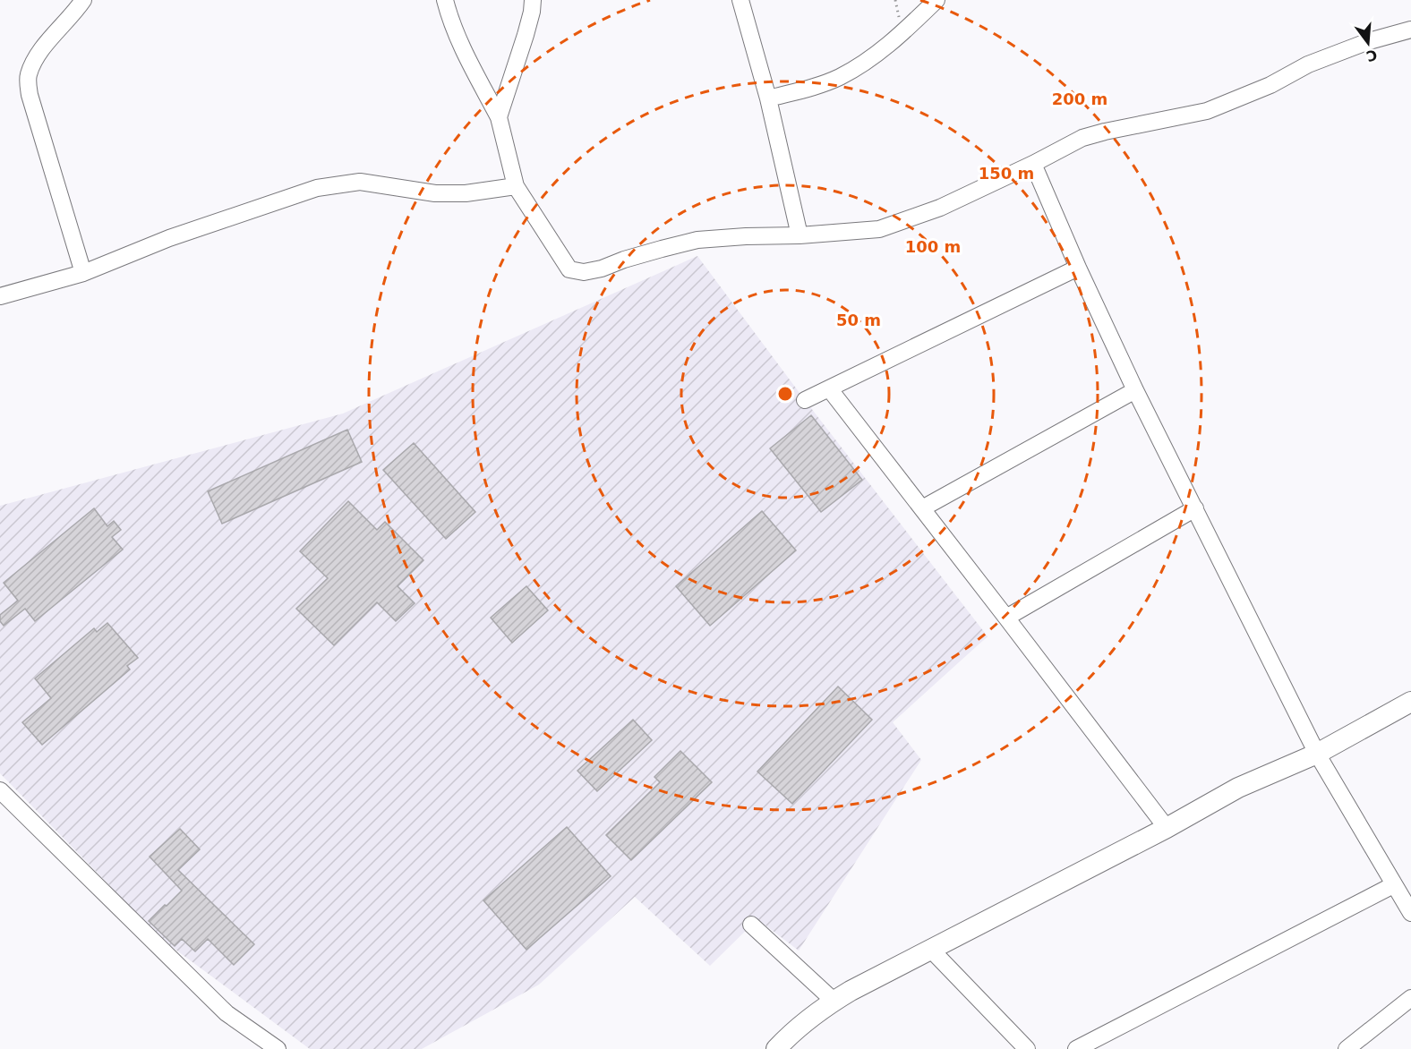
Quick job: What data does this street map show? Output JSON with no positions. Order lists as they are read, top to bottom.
{
  "north": "bottom",
  "rings": [
    "200 m",
    "150 m",
    "100 m",
    "50 m"
  ]
}
